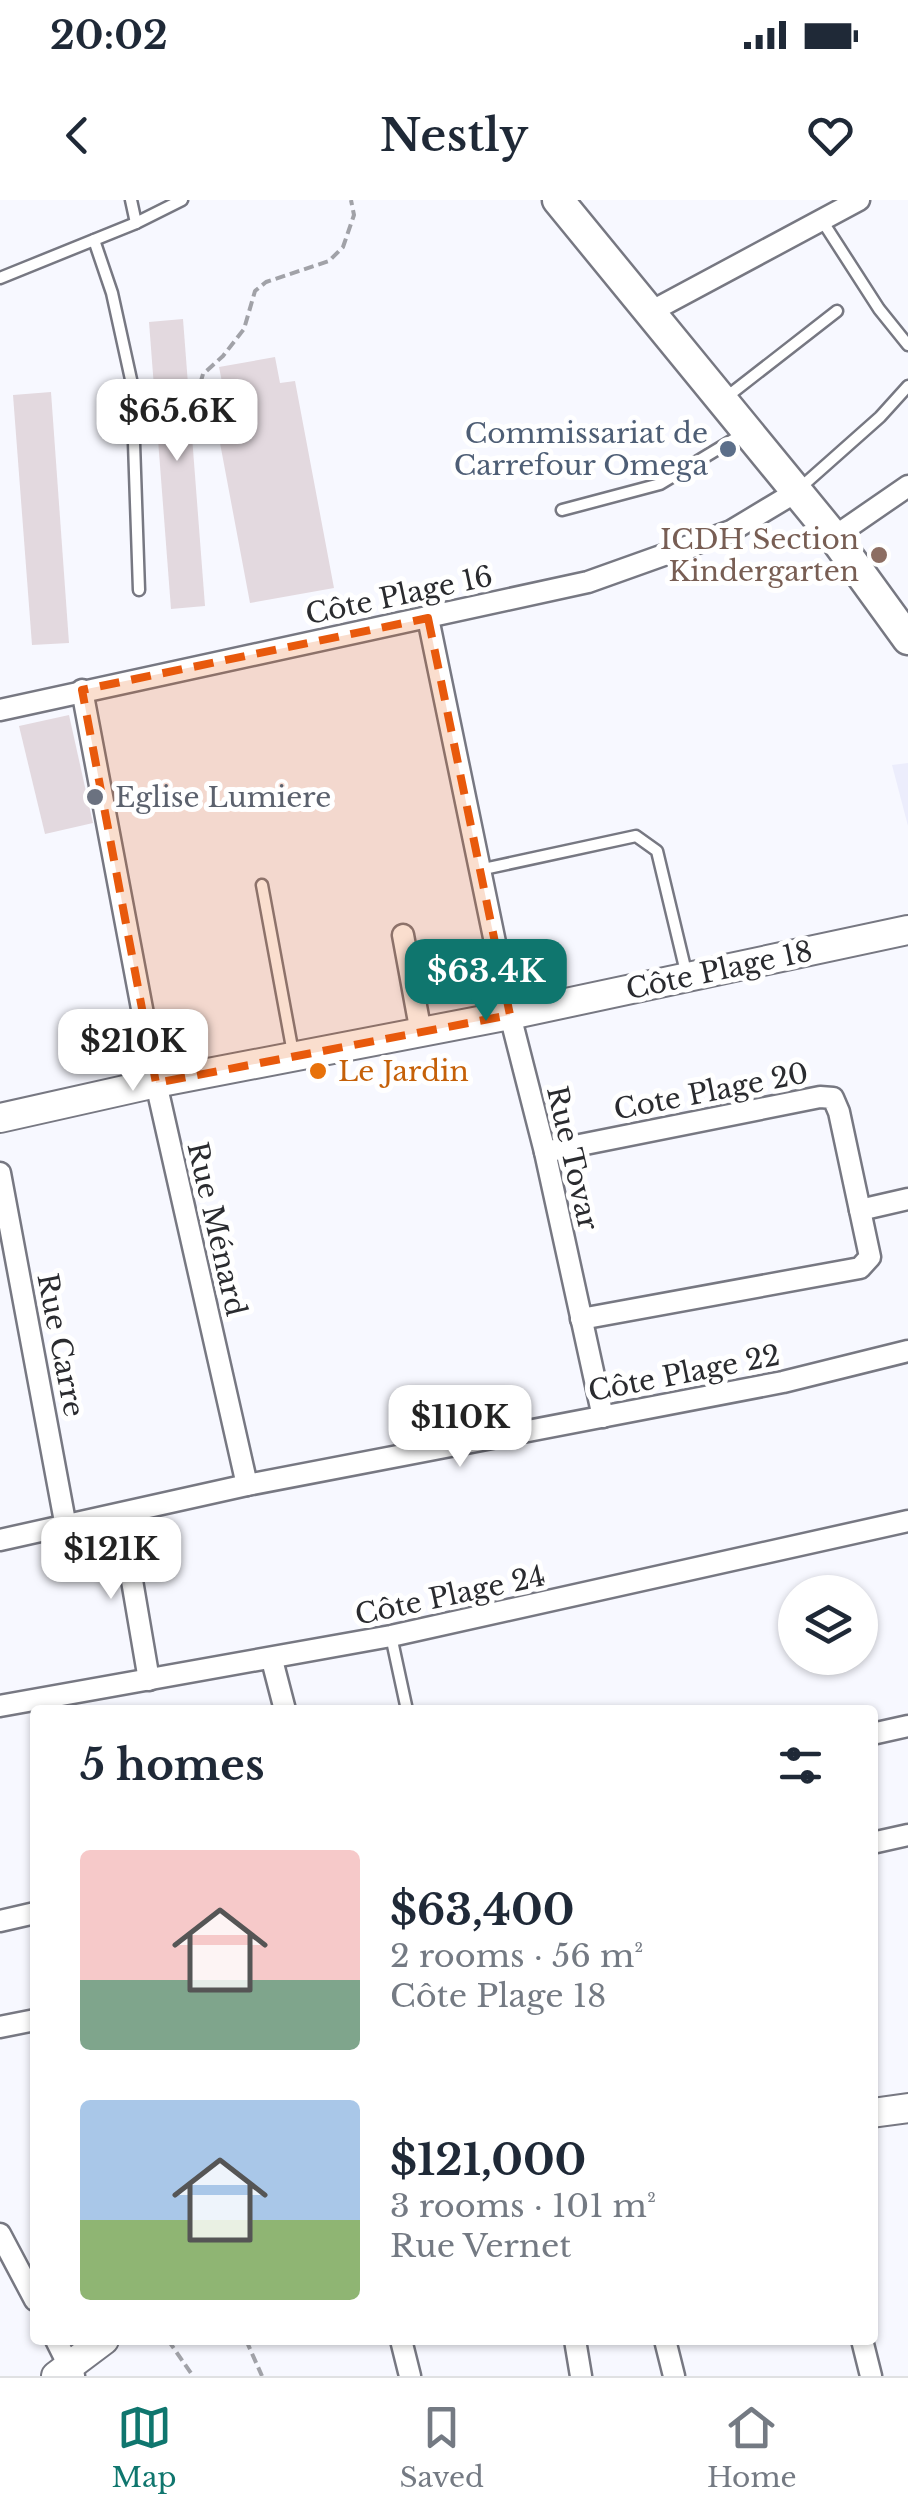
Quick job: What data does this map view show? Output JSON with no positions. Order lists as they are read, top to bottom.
{
  "streets": {
    "street": [
      "Côte Plage 16",
      "Côte Plage 18",
      "Cote Plage 20",
      "Rue Tovar",
      "Rue Ménard",
      "Rue Carre",
      "Côte Plage 22",
      "Côte Plage 24"
    ]
  },
  "crossings": [
    ["Côte Plage 16", "Rue Tovar"],
    ["Côte Plage 16", "Rue Ménard"],
    ["Côte Plage 18", "Rue Tovar"],
    ["Côte Plage 18", "Rue Ménard"],
    ["Cote Plage 20", "Rue Tovar"],
    ["Rue Tovar", "Côte Plage 22"],
    ["Rue Ménard", "Côte Plage 22"],
    ["Rue Carre", "Côte Plage 22"]
  ],
  "places": [
    "Commissariat de Carrefour Omega",
    "ICDH Section Kindergarten",
    "Eglise Lumiere",
    "Le Jardin"
  ],
  "page": {
    "status": "20:02",
    "header": "Nestly",
    "price": [
      "$65.6K",
      "$63.4K",
      "$210K",
      "$110K",
      "$121K"
    ],
    "heading": "5 homes",
    "list": [
      {
        "name": "$63,400",
        "note": "2 rooms · 56 m² · Côte Plage 18"
      },
      {
        "name": "$121,000",
        "note": "3 rooms · 101 m² · Rue Vernet"
      }
    ],
    "tabs": ["Map", "Saved", "Home"]
  }
}
